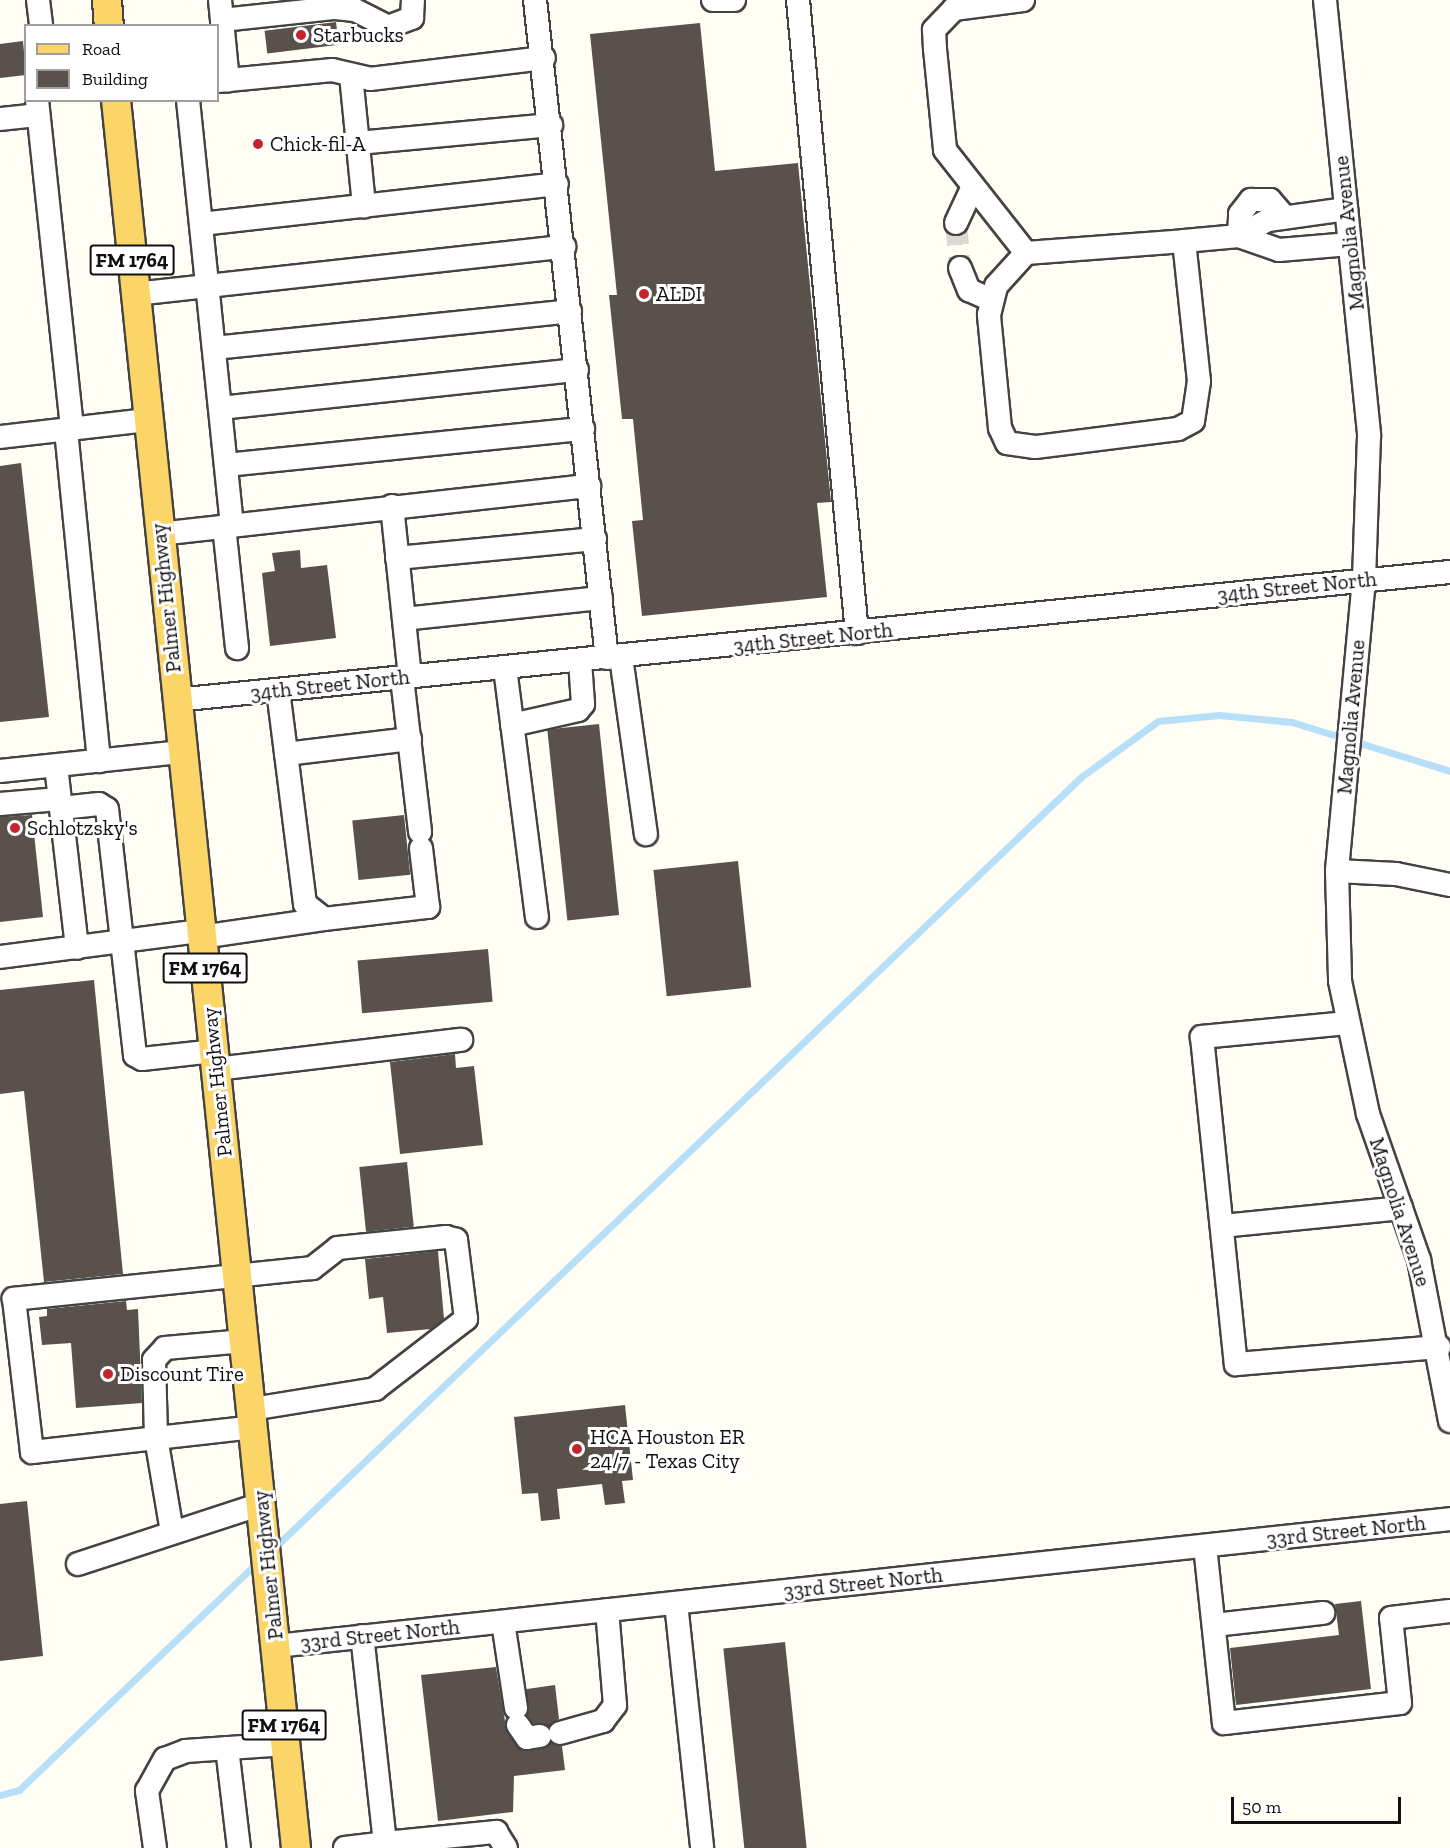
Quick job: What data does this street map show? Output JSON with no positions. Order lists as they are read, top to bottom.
{
  "streets": {
    "main road": ["FM 1764", "Palmer Highway"],
    "street": ["Magnolia Avenue", "34th Street North", "33rd Street North"]
  },
  "crossings": [
    ["Magnolia Avenue", "34th Street North"],
    ["34th Street North", "Palmer Highway"],
    ["Palmer Highway", "33rd Street North"]
  ],
  "places": [
    "Starbucks",
    "Chick-fil-A",
    "ALDI",
    "Schlotzsky's",
    "Discount Tire",
    "HCA Houston ER 24/7 - Texas City"
  ],
  "legend": ["Road", "Building"],
  "scale_bar": "50 m"
}
